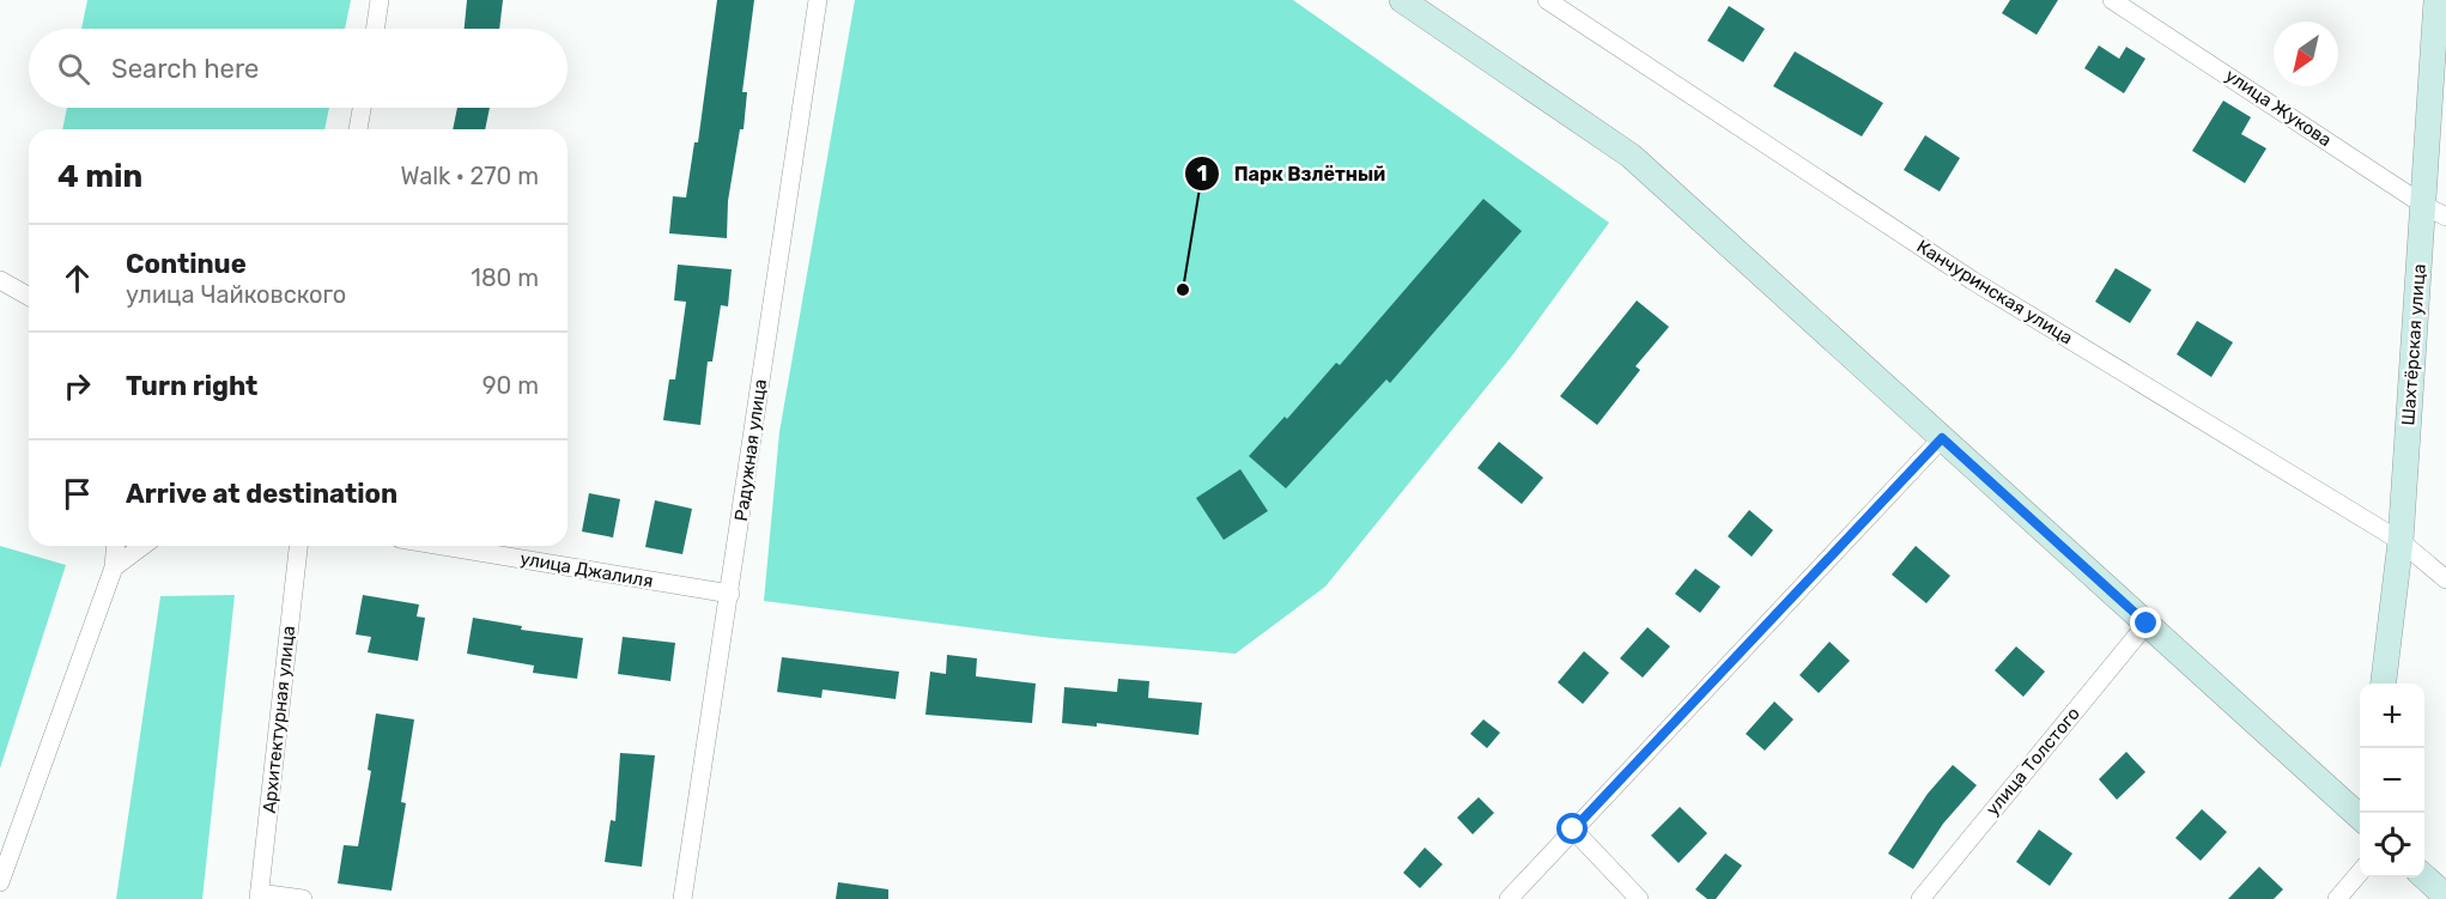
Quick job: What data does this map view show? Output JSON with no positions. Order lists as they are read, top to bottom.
{
  "streets": {
    "main road": ["Шахтёрская улица"],
    "street": [
      "улица Жукова",
      "Канчуринская улица",
      "Радужная улица",
      "улица Джалиля",
      "Архитектурная улица",
      "улица Толстого"
    ]
  },
  "crossings": [
    ["улица Жукова", "Шахтёрская улица"],
    ["Канчуринская улица", "Шахтёрская улица"],
    ["Радужная улица", "улица Джалиля"]
  ],
  "places": ["Парк Взлётный"],
  "north": "bottom left",
  "page": {
    "search": "Search here",
    "heading": ["4 min", "Walk · 270 m"],
    "list": [
      ["Continue", "улица Чайковского", "180 m"],
      ["Turn right", "90 m"],
      "Arrive at destination"
    ],
    "map_buttons": ["+", "−"]
  }
}
